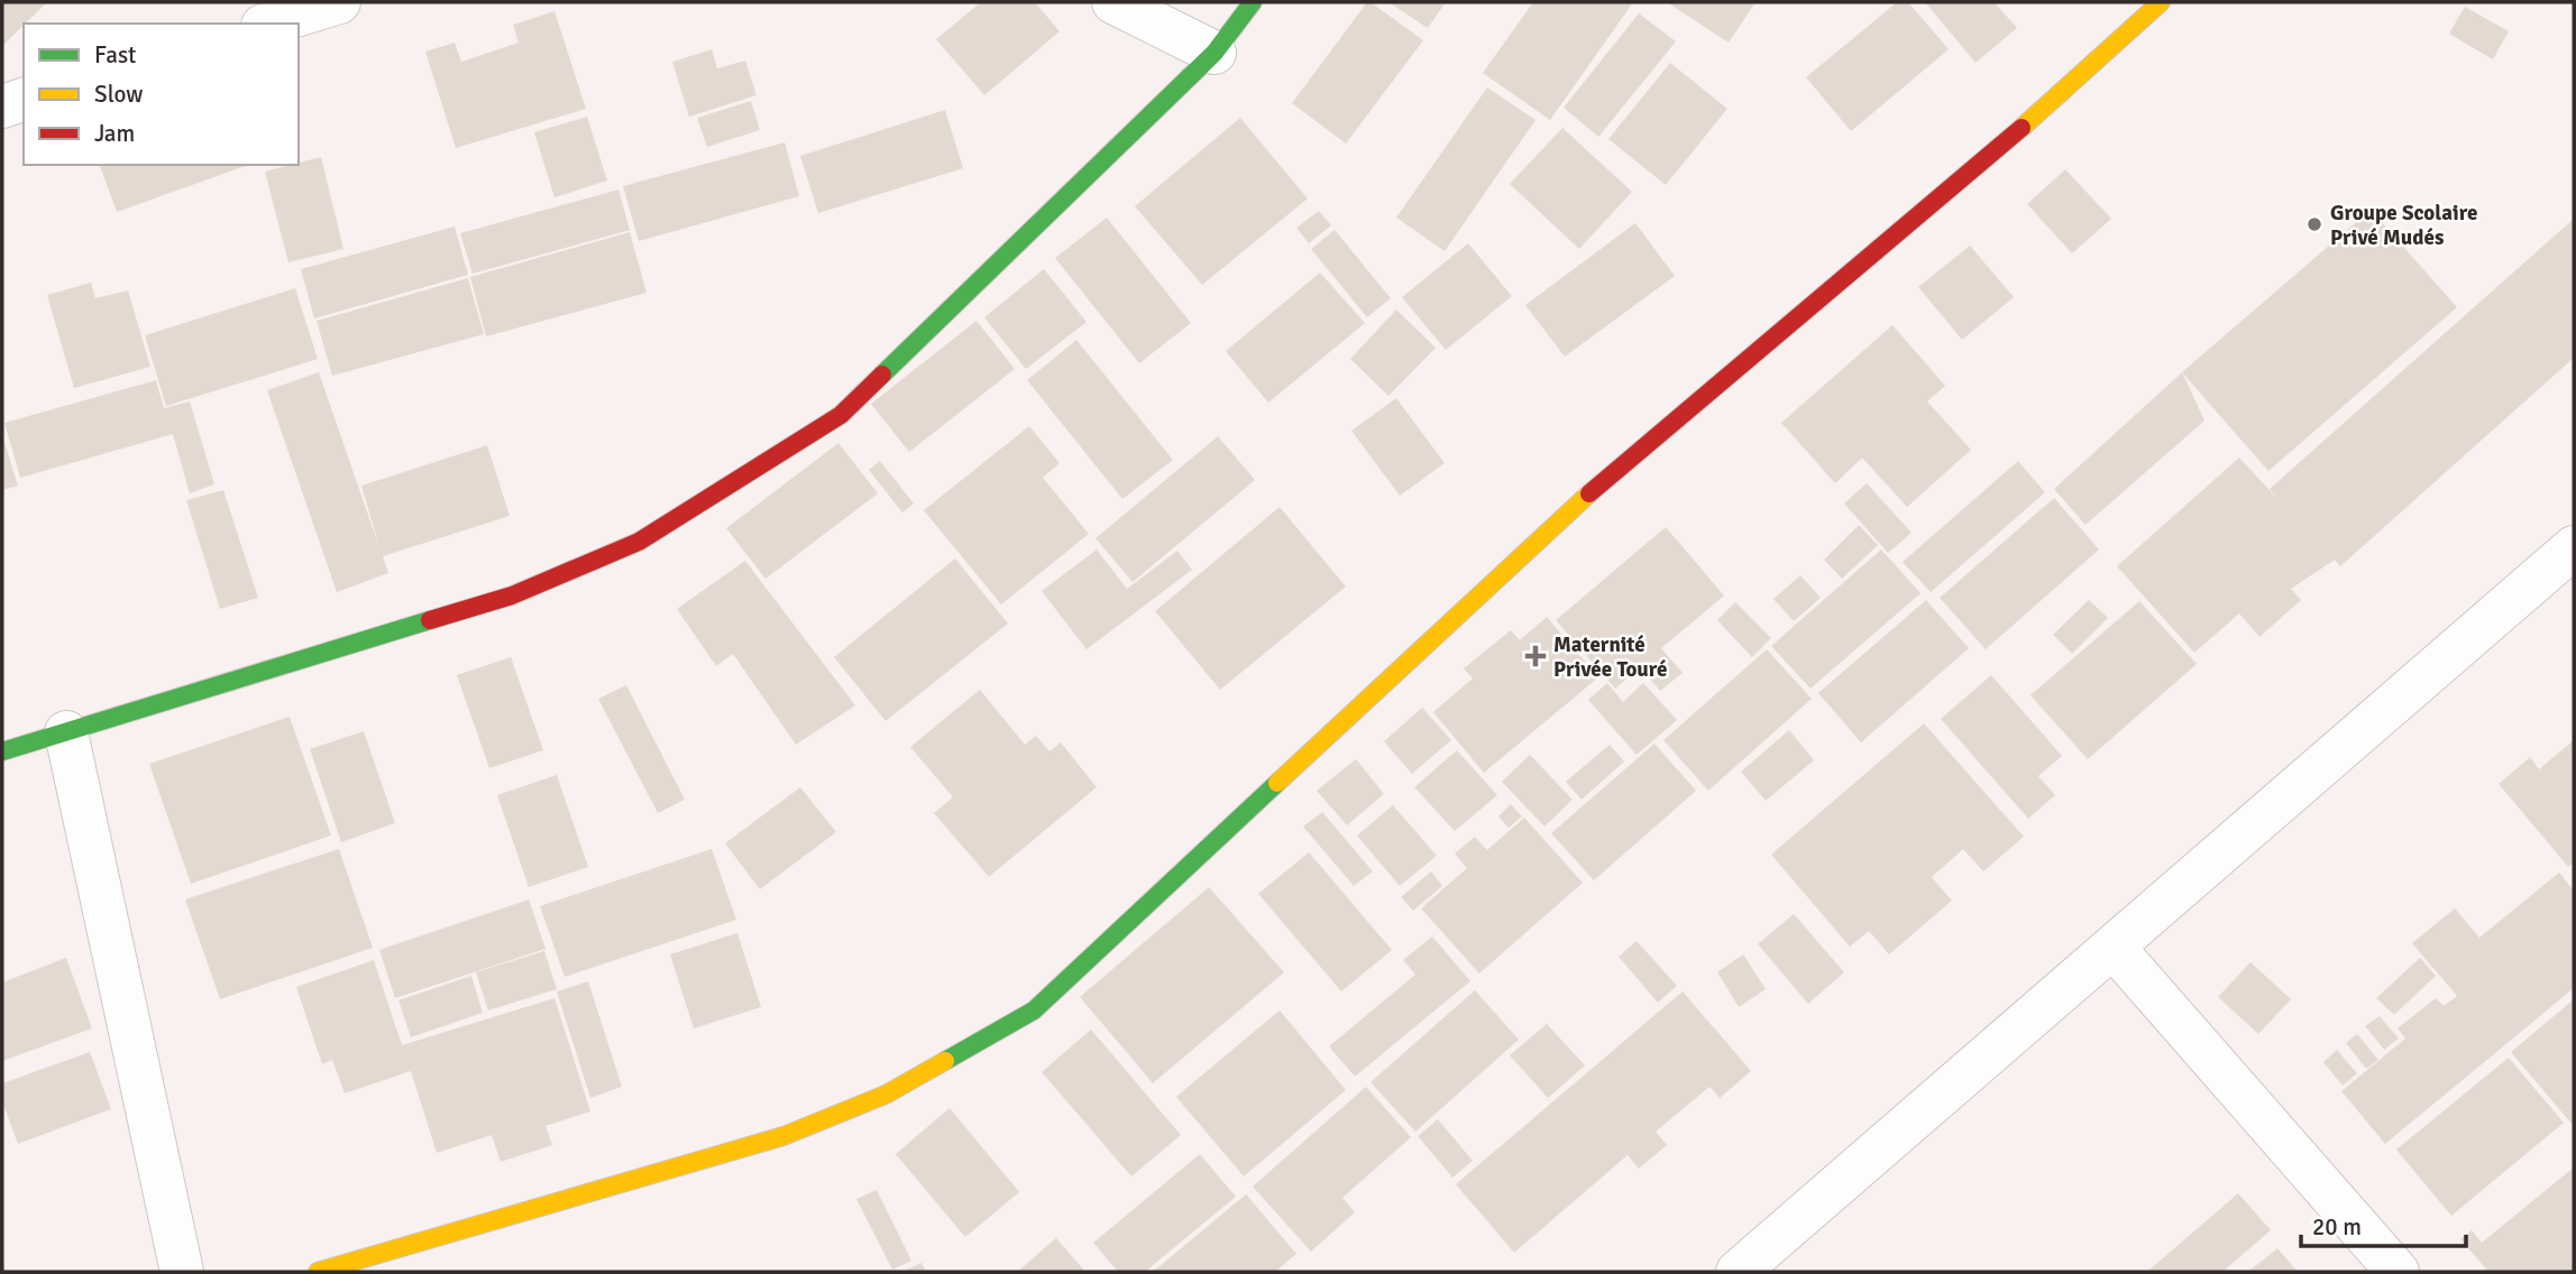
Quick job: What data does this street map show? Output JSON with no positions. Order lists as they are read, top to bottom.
{
  "places": {
    "other": ["Groupe Scolaire Privé Mudés"],
    "health": ["Maternité Privée Touré"]
  },
  "legend": ["Fast", "Slow", "Jam"],
  "scale_bar": "20 m"
}
